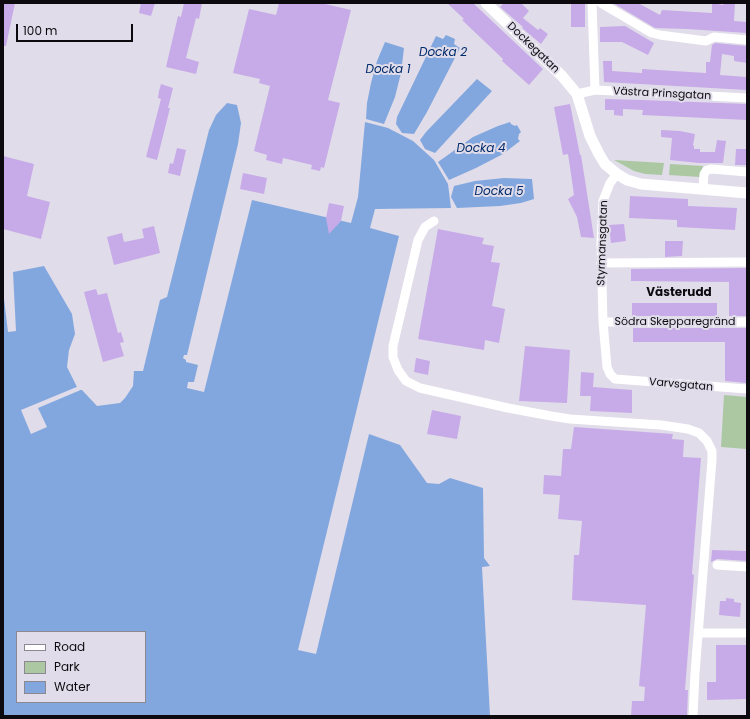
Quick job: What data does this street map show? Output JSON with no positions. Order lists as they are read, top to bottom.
{
  "streets": {
    "street": [
      "Dockegatan",
      "Västra Prinsgatan",
      "Styrmansgatan",
      "Södra Skepparegränd",
      "Varvsgatan"
    ]
  },
  "crossings": [
    ["Dockegatan", "Västra Prinsgatan"],
    ["Styrmansgatan", "Södra Skepparegränd"],
    ["Styrmansgatan", "Varvsgatan"]
  ],
  "districts": ["Västerudd"],
  "water": [
    "Docka 2",
    "Docka 1",
    "Docka 4",
    "Docka 5"
  ],
  "legend": ["Road", "Park", "Water"],
  "scale_bar": "100 m"
}
